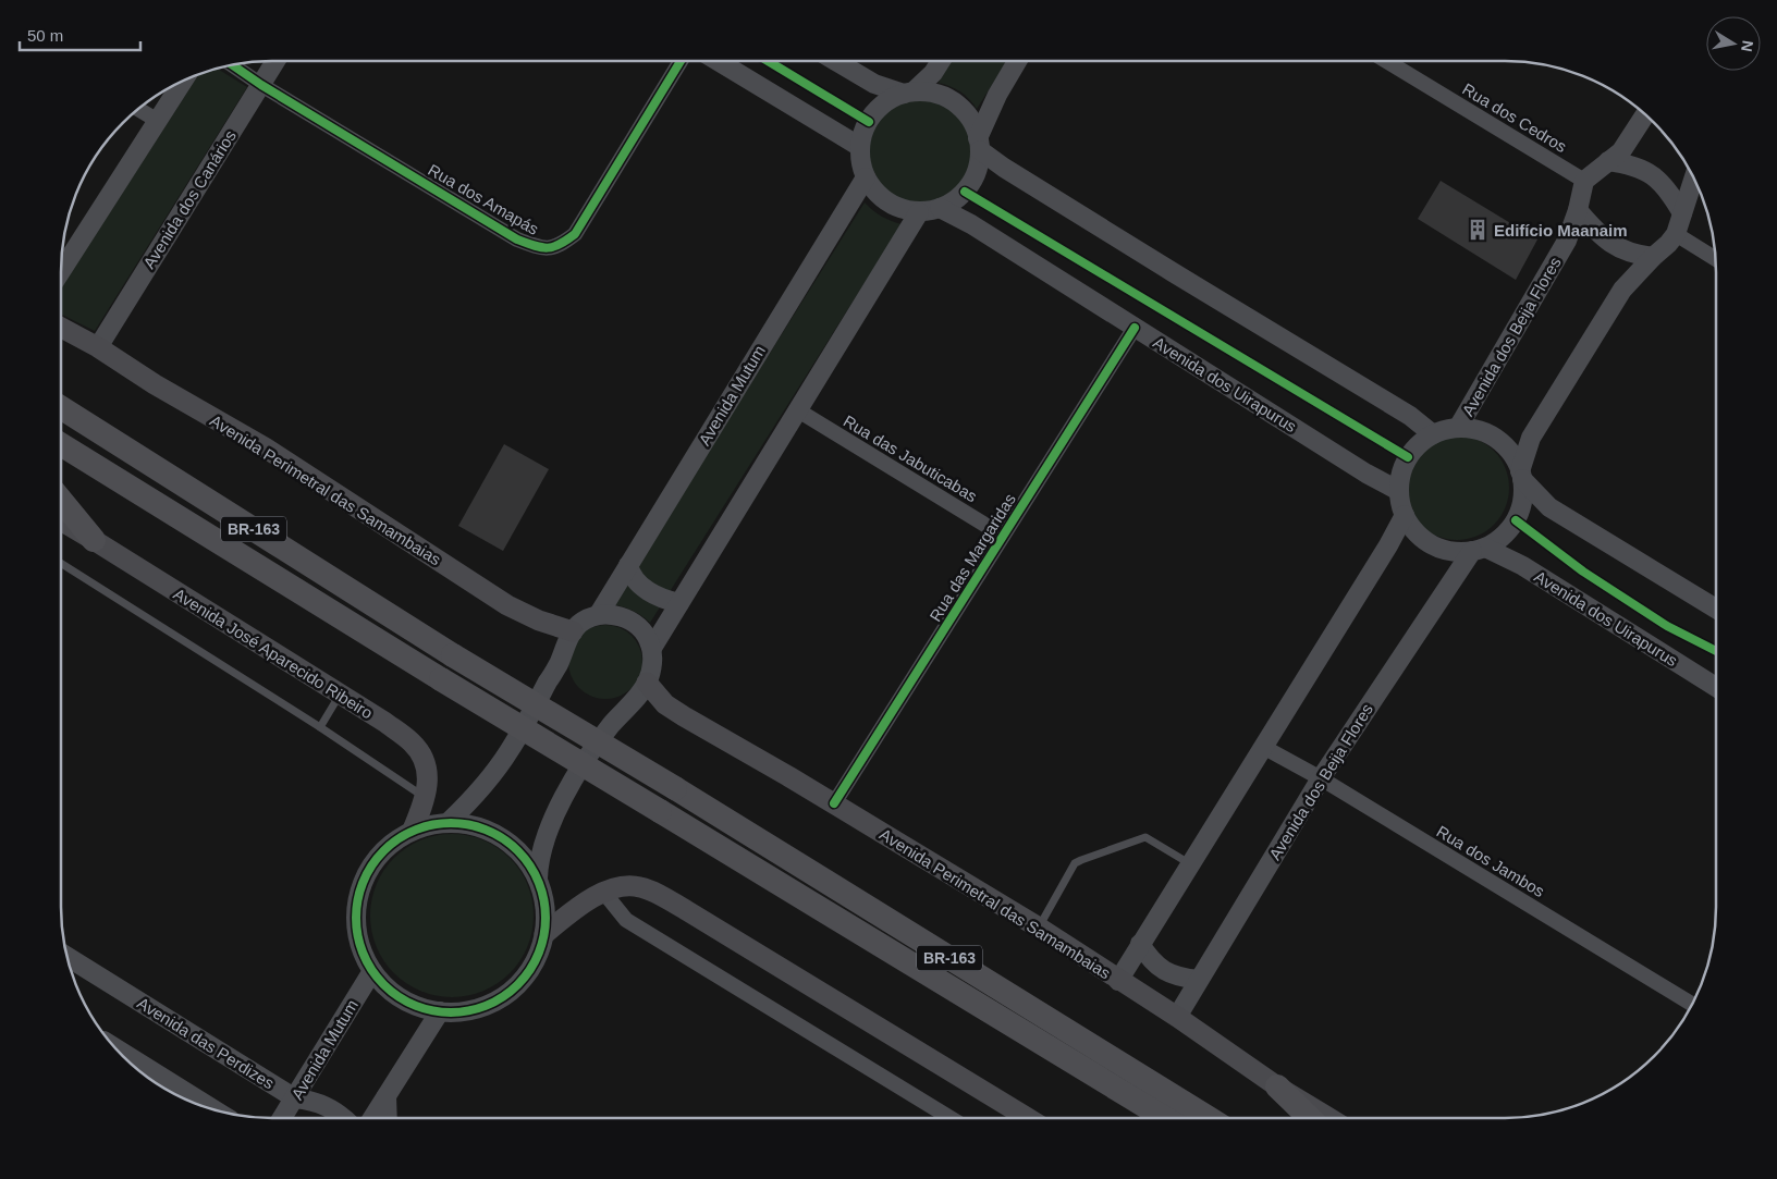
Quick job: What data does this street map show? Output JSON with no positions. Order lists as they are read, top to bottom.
{
  "streets": {
    "highway": ["BR-163"],
    "main road": ["Avenida Perimetral das Samambaias", "Avenida José Aparecido Ribeiro"],
    "street": [
      "Rua dos Cedros",
      "Avenida dos Canários",
      "Rua dos Amapás",
      "Avenida dos Beija Flores",
      "Avenida dos Uirapurus",
      "Avenida Mutum",
      "Rua das Jabuticabas",
      "Rua das Margaridas",
      "Rua dos Jambos",
      "Avenida das Perdizes"
    ]
  },
  "crossings": [
    ["Rua dos Cedros", "Avenida dos Beija Flores"],
    ["Avenida dos Canários", "Rua dos Amapás"],
    ["Avenida dos Canários", "Avenida Perimetral das Samambaias"],
    ["Avenida dos Beija Flores", "Avenida dos Uirapurus"],
    ["Avenida dos Beija Flores", "Avenida Perimetral das Samambaias"],
    ["Avenida dos Beija Flores", "Rua dos Jambos"],
    ["Avenida dos Uirapurus", "Avenida Mutum"],
    ["Avenida dos Uirapurus", "Rua das Margaridas"],
    ["Avenida Mutum", "Avenida José Aparecido Ribeiro"],
    ["Avenida Mutum", "Avenida das Perdizes"],
    ["Rua das Jabuticabas", "Rua das Margaridas"],
    ["Avenida Perimetral das Samambaias", "Rua das Margaridas"]
  ],
  "places": {
    "building": ["Edifício Maanaim"]
  },
  "scale_bar": "50 m",
  "north": "right"
}
